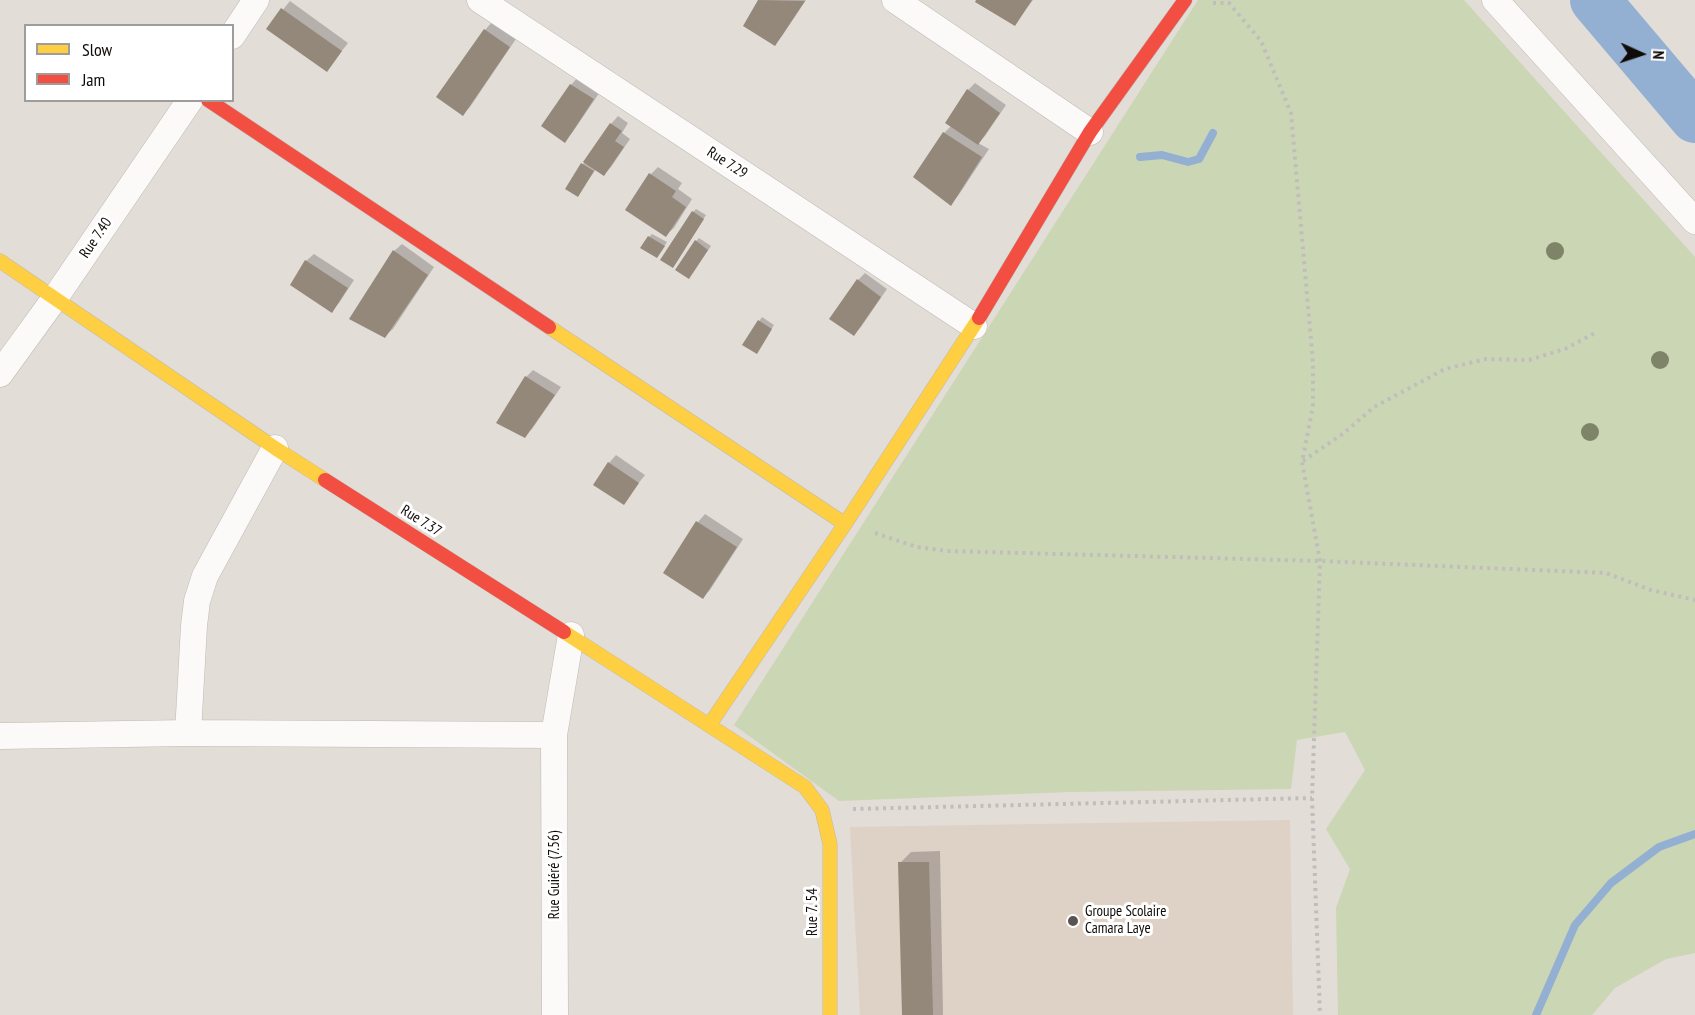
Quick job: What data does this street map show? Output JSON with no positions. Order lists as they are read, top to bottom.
{
  "streets": {
    "street": [
      "Rue 7.29",
      "Rue 7.40",
      "Rue 7.37",
      "Rue Guiéré (7.56)",
      "Rue 7. 54"
    ]
  },
  "crossings": [
    ["Rue 7.40", "Rue 7.37"],
    ["Rue 7.37", "Rue Guiéré (7.56)"],
    ["Rue 7.37", "Rue 7. 54"]
  ],
  "places": ["Groupe Scolaire Camara Laye"],
  "legend": ["Slow", "Jam"],
  "north": "right"
}
